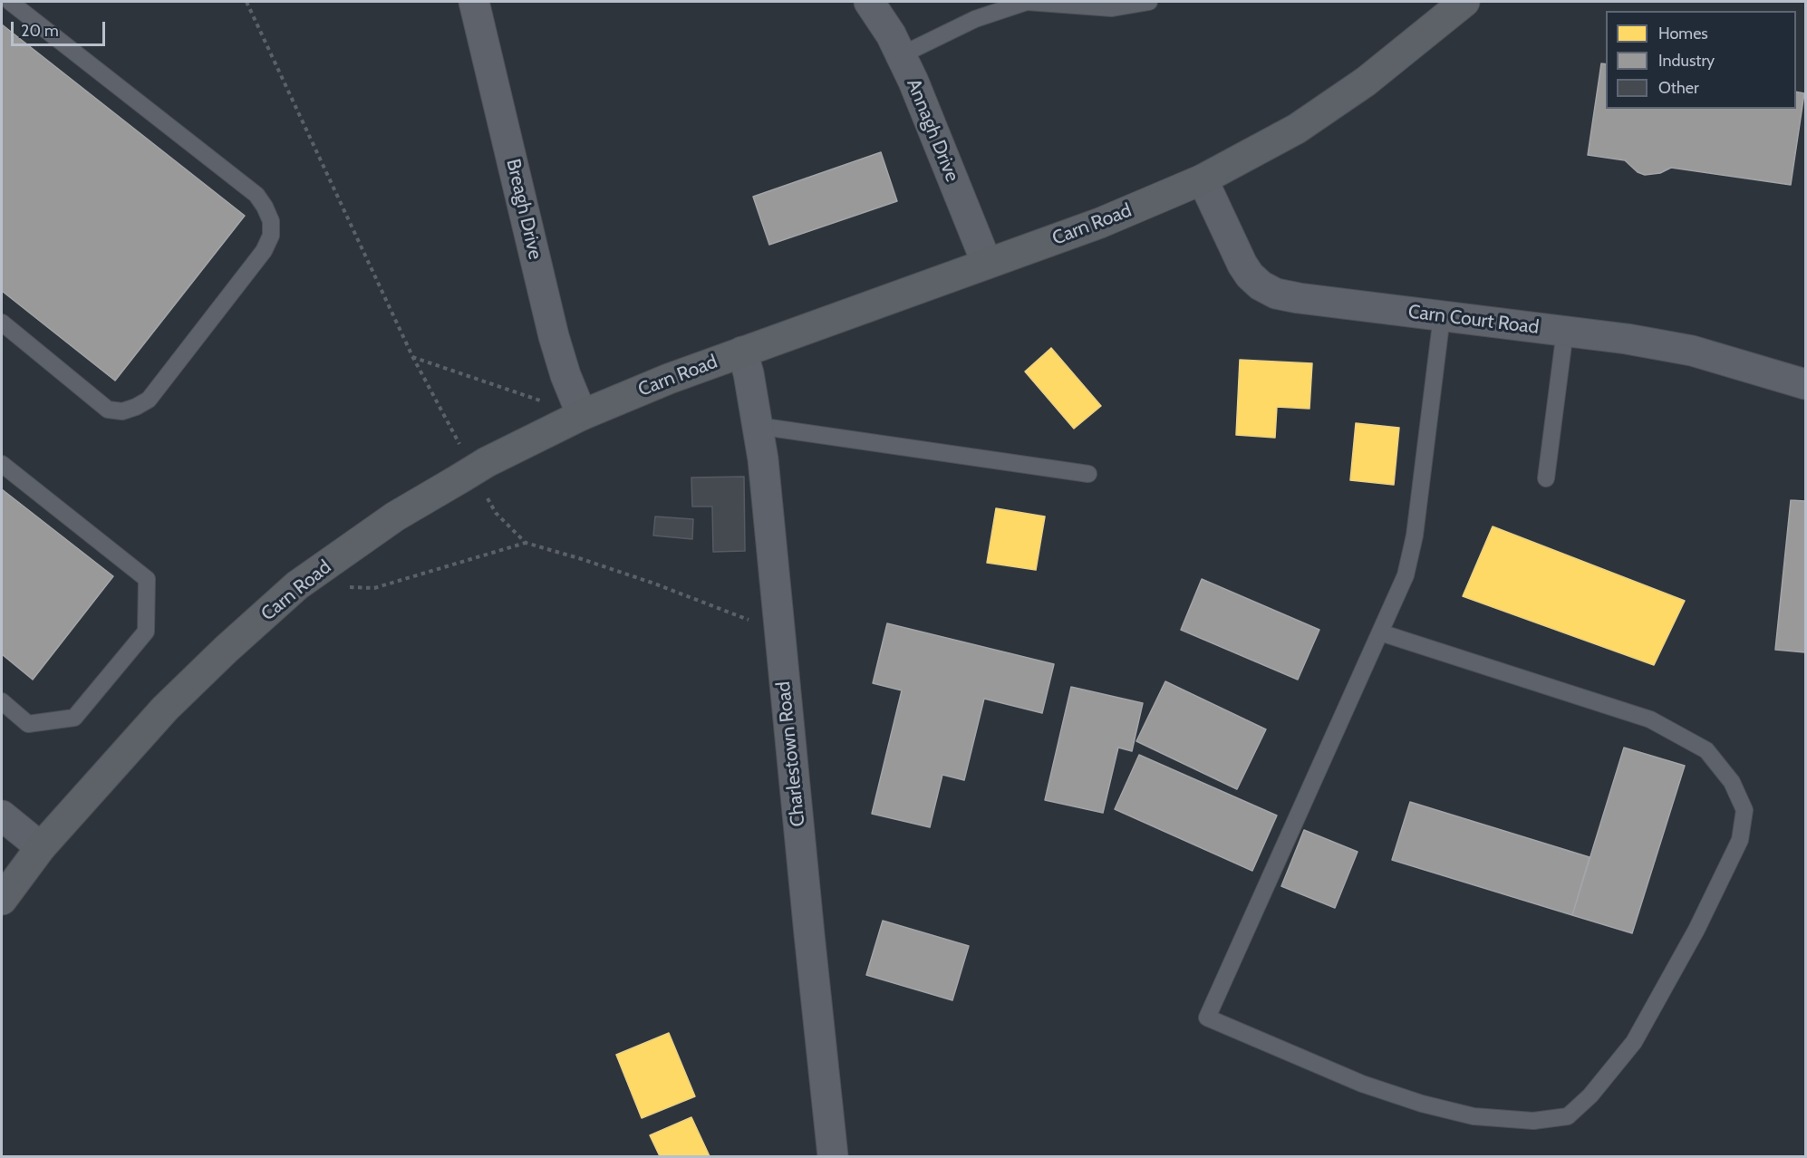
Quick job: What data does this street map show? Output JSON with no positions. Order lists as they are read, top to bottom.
{
  "streets": {
    "main road": ["Carn Road"],
    "street": [
      "Annagh Drive",
      "Breagh Drive",
      "Carn Court Road",
      "Charlestown Road"
    ]
  },
  "crossings": [
    ["Annagh Drive", "Carn Road"],
    ["Breagh Drive", "Carn Road"],
    ["Carn Road", "Carn Court Road"],
    ["Carn Road", "Charlestown Road"]
  ],
  "legend": ["Homes", "Industry", "Other"],
  "scale_bar": "20 m"
}
